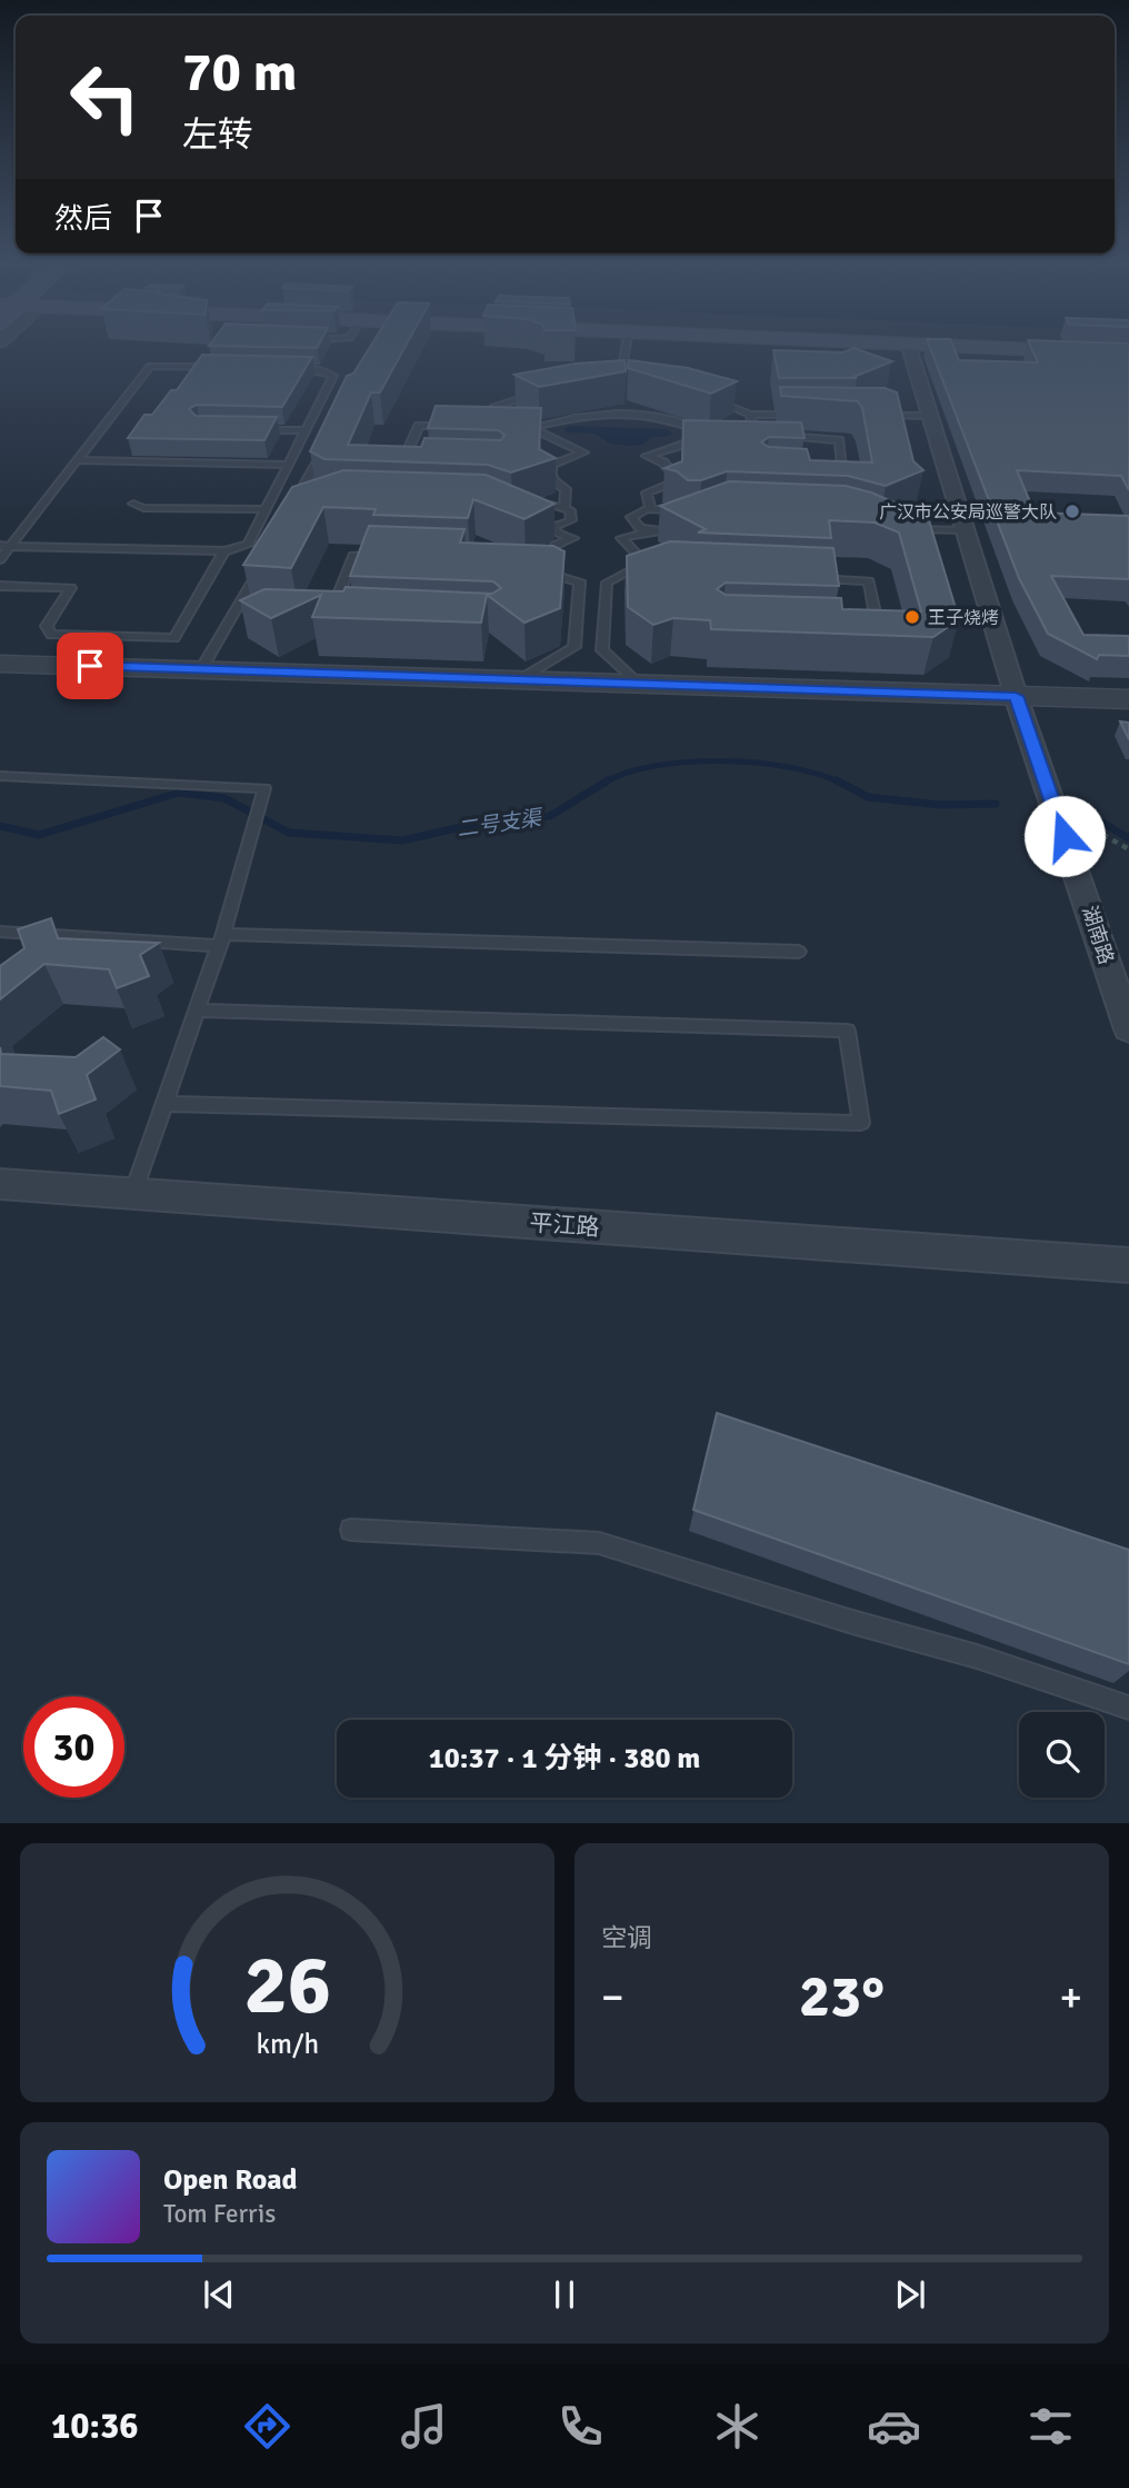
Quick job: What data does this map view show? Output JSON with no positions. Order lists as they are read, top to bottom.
{
  "streets": {
    "street": ["湖南路", "平江路"]
  },
  "water": ["二号支渠"],
  "places": ["广汉市公安局巡警大队", "王子烧烤"],
  "page": {
    "turn": ["70 m", "左转"],
    "then": "然后",
    "limit": "30",
    "trip": "10:37 · 1 分钟 · 380 m",
    "tile": "空调",
    "heat": ["−", "23°", "+"],
    "song": ["Open Road", "Tom Ferris"],
    "tabs": "10:36",
    "gauge": ["26", "km/h"]
  }
}
